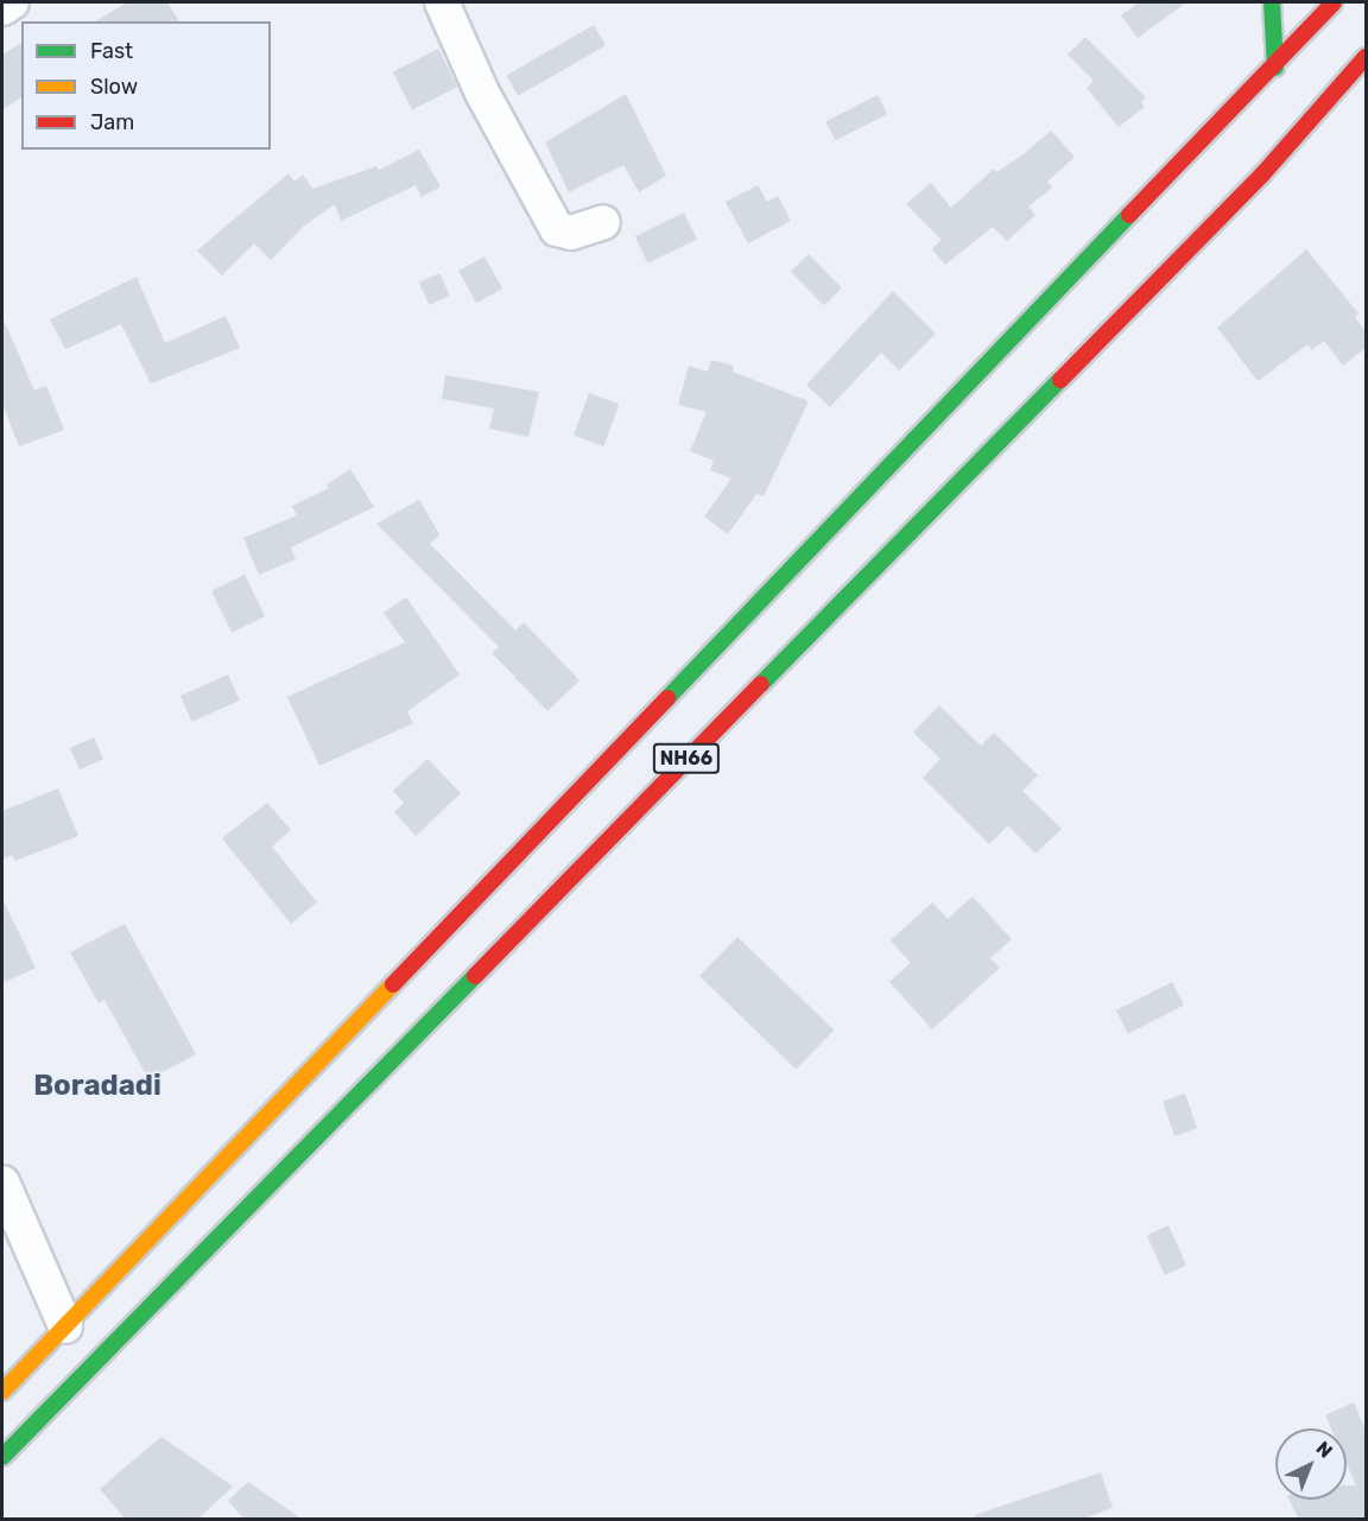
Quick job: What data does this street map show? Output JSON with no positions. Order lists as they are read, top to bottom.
{
  "streets": {
    "main road": ["NH66"]
  },
  "districts": ["Boradadi"],
  "legend": ["Fast", "Slow", "Jam"],
  "north": "top right"
}
